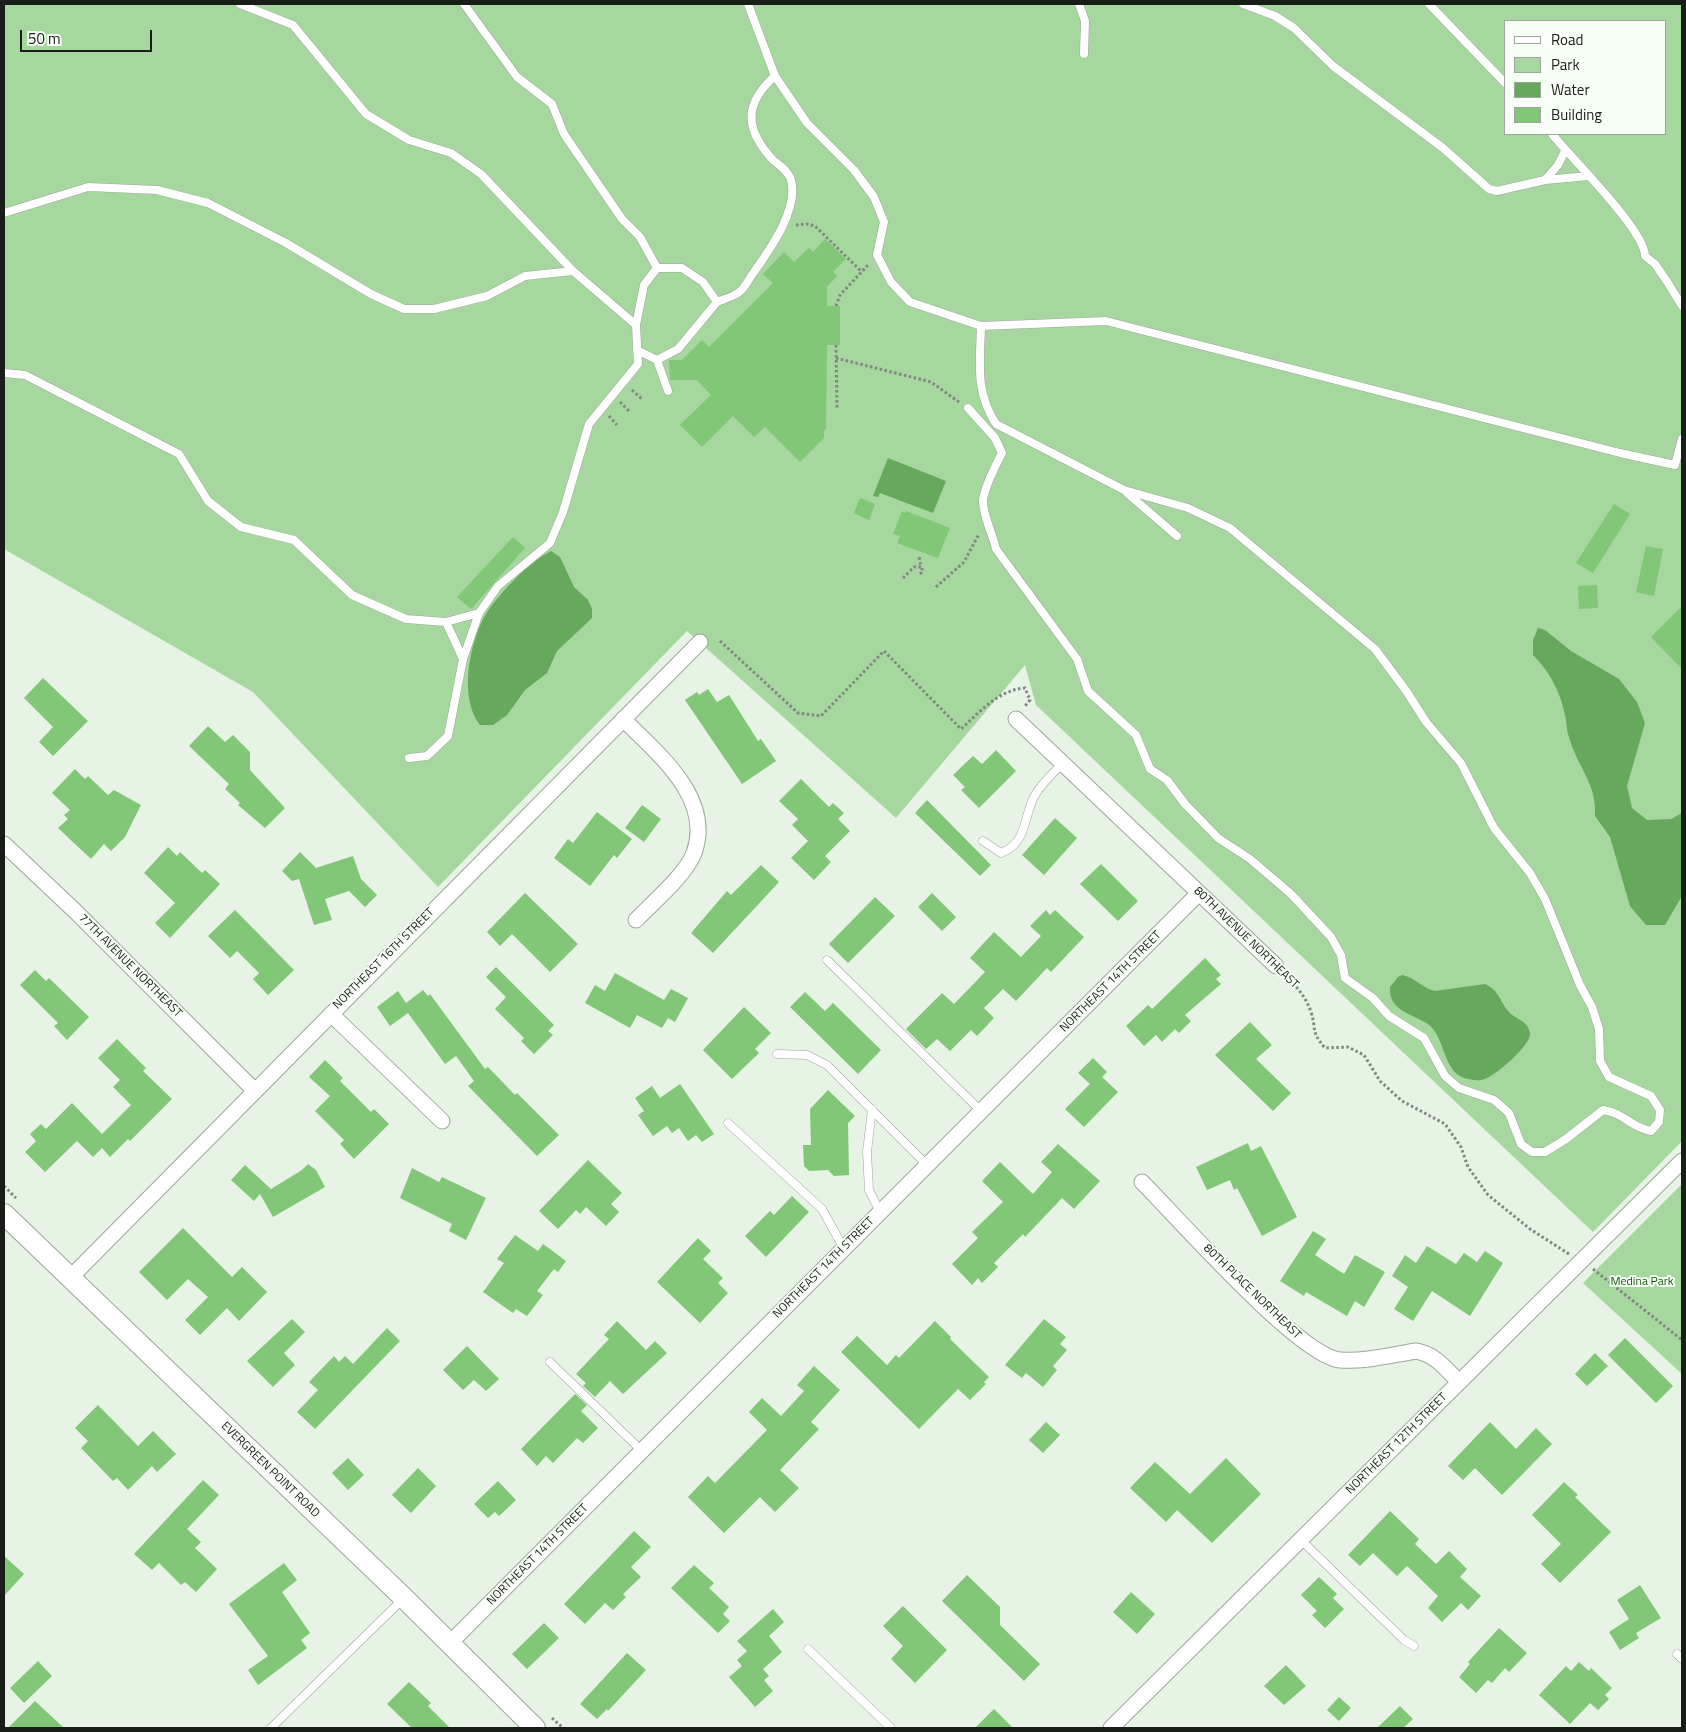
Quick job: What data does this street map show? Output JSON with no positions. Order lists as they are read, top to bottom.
{
  "streets": {
    "street": [
      "80TH AVENUE NORTHEAST",
      "NORTHEAST 16TH STREET",
      "77TH AVENUE NORTHEAST",
      "NORTHEAST 14TH STREET",
      "80TH PLACE NORTHEAST",
      "NORTHEAST 12TH STREET",
      "EVERGREEN POINT ROAD"
    ]
  },
  "crossings": [
    ["80TH AVENUE NORTHEAST", "NORTHEAST 14TH STREET"],
    ["80TH AVENUE NORTHEAST", "NORTHEAST 12TH STREET"],
    ["NORTHEAST 16TH STREET", "77TH AVENUE NORTHEAST"],
    ["NORTHEAST 16TH STREET", "EVERGREEN POINT ROAD"],
    ["NORTHEAST 14TH STREET", "EVERGREEN POINT ROAD"],
    ["80TH PLACE NORTHEAST", "NORTHEAST 12TH STREET"]
  ],
  "parks": ["Medina Park"],
  "legend": [
    "Road",
    "Park",
    "Water",
    "Building"
  ],
  "scale_bar": "50 m"
}
